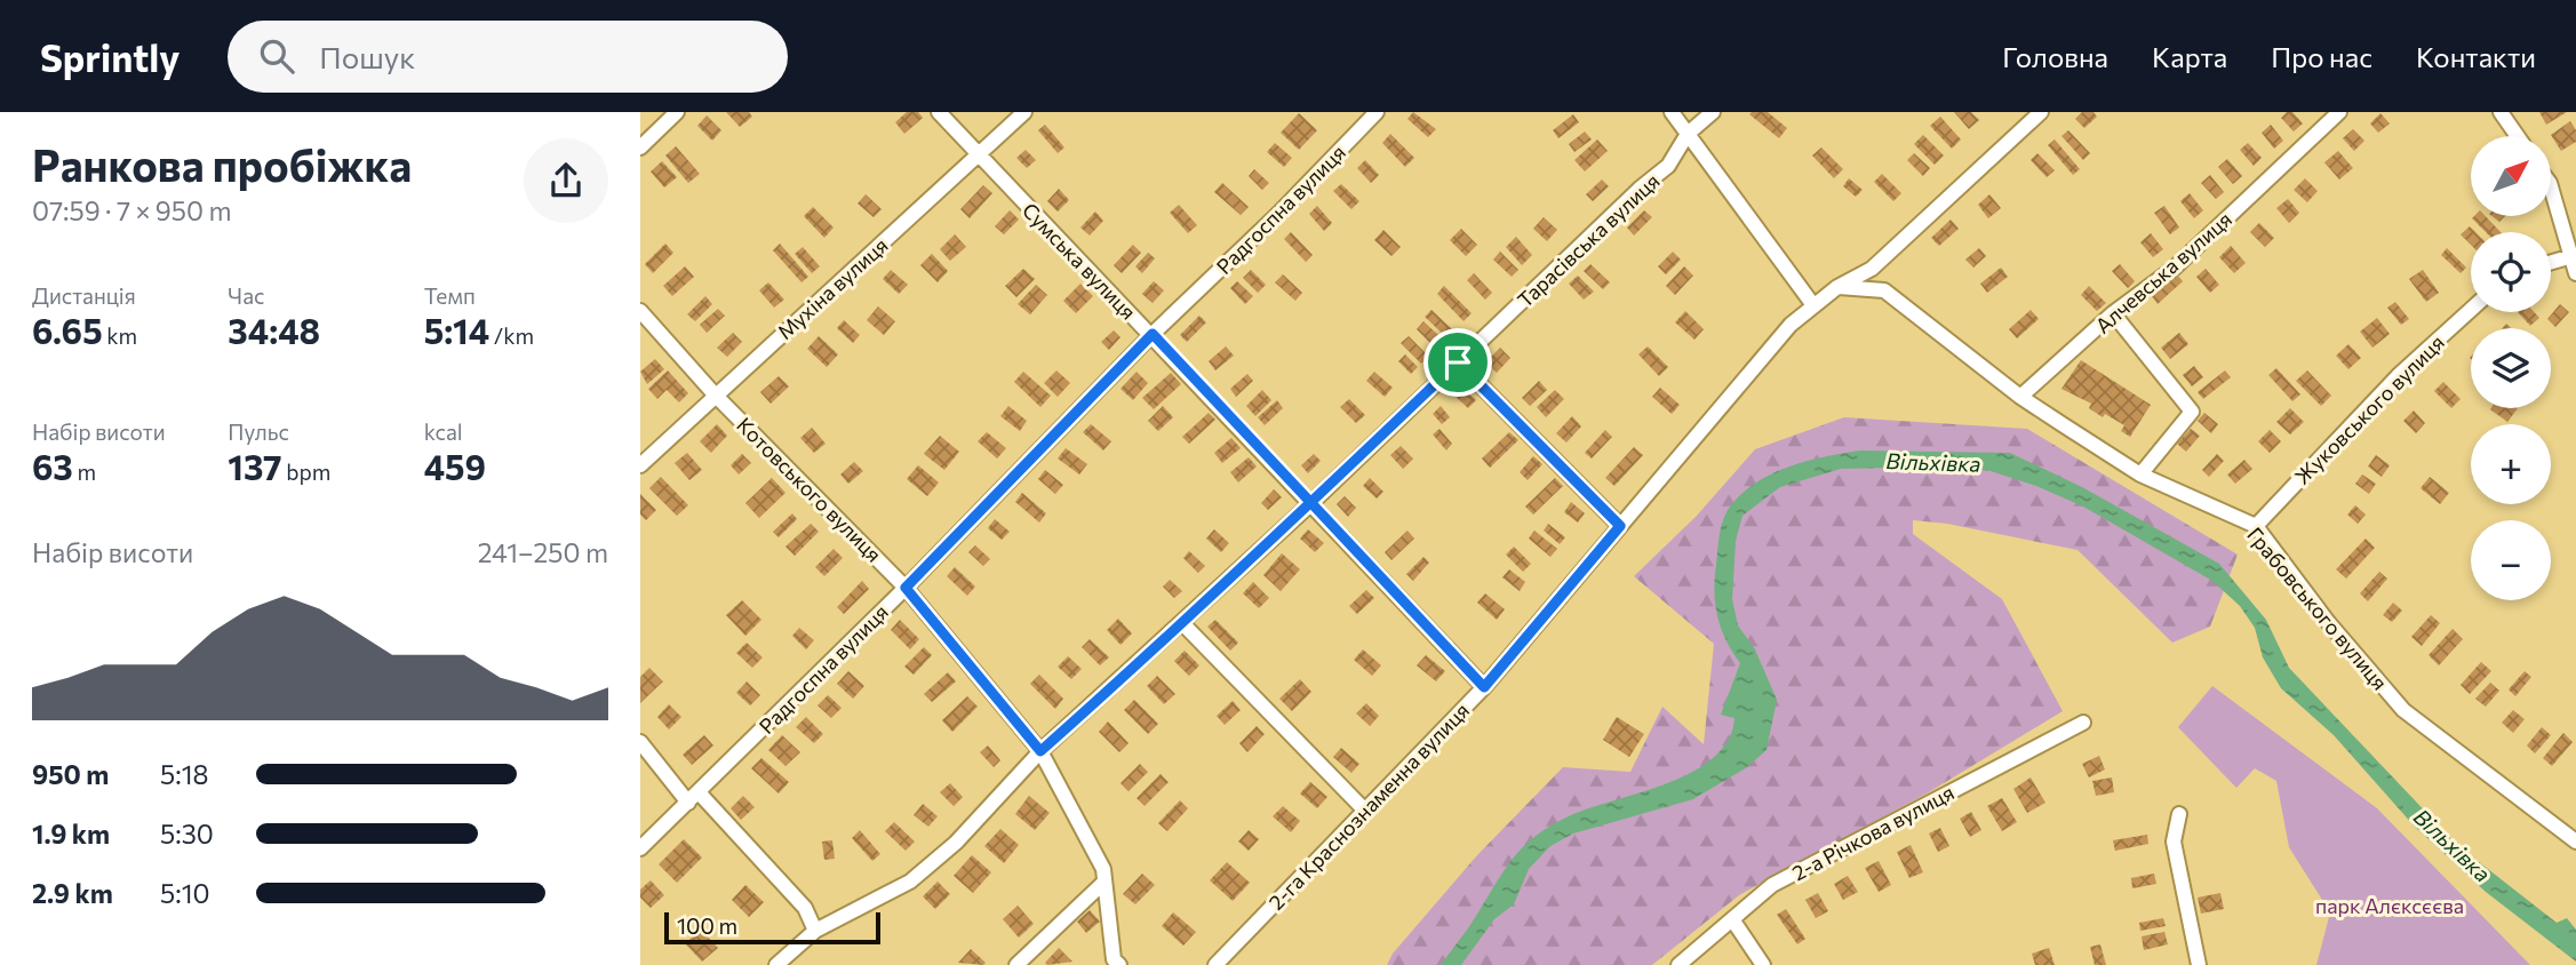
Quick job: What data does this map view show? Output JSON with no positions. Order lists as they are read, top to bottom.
{
  "streets": {
    "street": [
      "Радгоспна вулиця",
      "Тарасівська вулиця",
      "Сумська вулиця",
      "Алчевська вулиця",
      "Мухіна вулиця",
      "Жуковського вулиця",
      "Котовського вулиця",
      "Грабовського вулиця",
      "2-га Краснознаменна вулиця",
      "2-а Річкова вулиця"
    ]
  },
  "crossings": [
    ["Радгоспна вулиця", "Сумська вулиця"],
    ["Радгоспна вулиця", "Котовського вулиця"],
    ["Тарасівська вулиця", "Сумська вулиця"],
    ["Тарасівська вулиця", "Котовського вулиця"],
    ["Сумська вулиця", "Мухіна вулиця"],
    ["Сумська вулиця", "2-га Краснознаменна вулиця"],
    ["Алчевська вулиця", "Грабовського вулиця"],
    ["Мухіна вулиця", "Котовського вулиця"],
    ["Жуковського вулиця", "Грабовського вулиця"],
    ["Грабовського вулиця", "2-га Краснознаменна вулиця"]
  ],
  "water": ["Вільхівка"],
  "parks": ["парк Алєксєєва"],
  "scale_bar": "100 m",
  "north": "top right",
  "page": {
    "header": "Sprintly",
    "search": "Пошук",
    "nav": [
      "Головна",
      "Карта",
      "Про нас",
      "Контакти"
    ],
    "heading": ["Ранкова пробіжка", "07:59 · 7 × 950 m"],
    "map_buttons": ["+", "−"],
    "stats": [
      ["Дистанція", "6.65 km"],
      ["Час", "34:48"],
      ["Темп", "5:14 /km"],
      ["Набір висоти", "63 m"],
      ["Пульс", "137 bpm"],
      ["kcal", "459"]
    ],
    "chart": ["Набір висоти", "241–250 m"],
    "list": [
      {
        "name": "950 m",
        "note": "5:18"
      },
      {
        "name": "1.9 km",
        "note": "5:30"
      },
      {
        "name": "2.9 km",
        "note": "5:10"
      }
    ],
    "scale": "100 m"
  }
}
